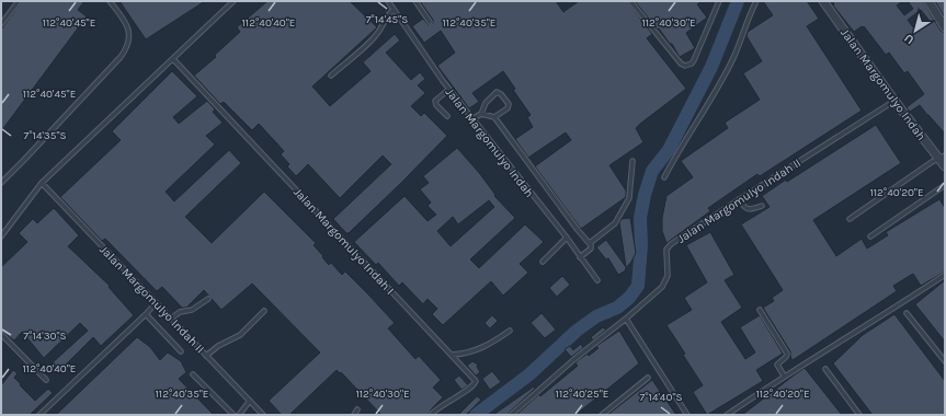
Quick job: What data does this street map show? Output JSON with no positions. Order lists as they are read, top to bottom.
{
  "streets": {
    "street": ["Jalan Margomulyo Indah"],
    "lane": ["Jalan Margomulyo Indah II", "Jalan Margomulyo Indah I"]
  },
  "crossings": [
    ["Jalan Margomulyo Indah", "Jalan Margomulyo Indah II"]
  ],
  "north": "bottom left",
  "coordinates": [
    "7°14'45\"S",
    "112°40'35\"E",
    "112°40'30\"E",
    "112°40'45\"E",
    "112°40'40\"E",
    "7°14'35\"S",
    "112°40'20\"E",
    "7°14'30\"S",
    "112°40'25\"E",
    "7°14'40\"S"
  ]
}
